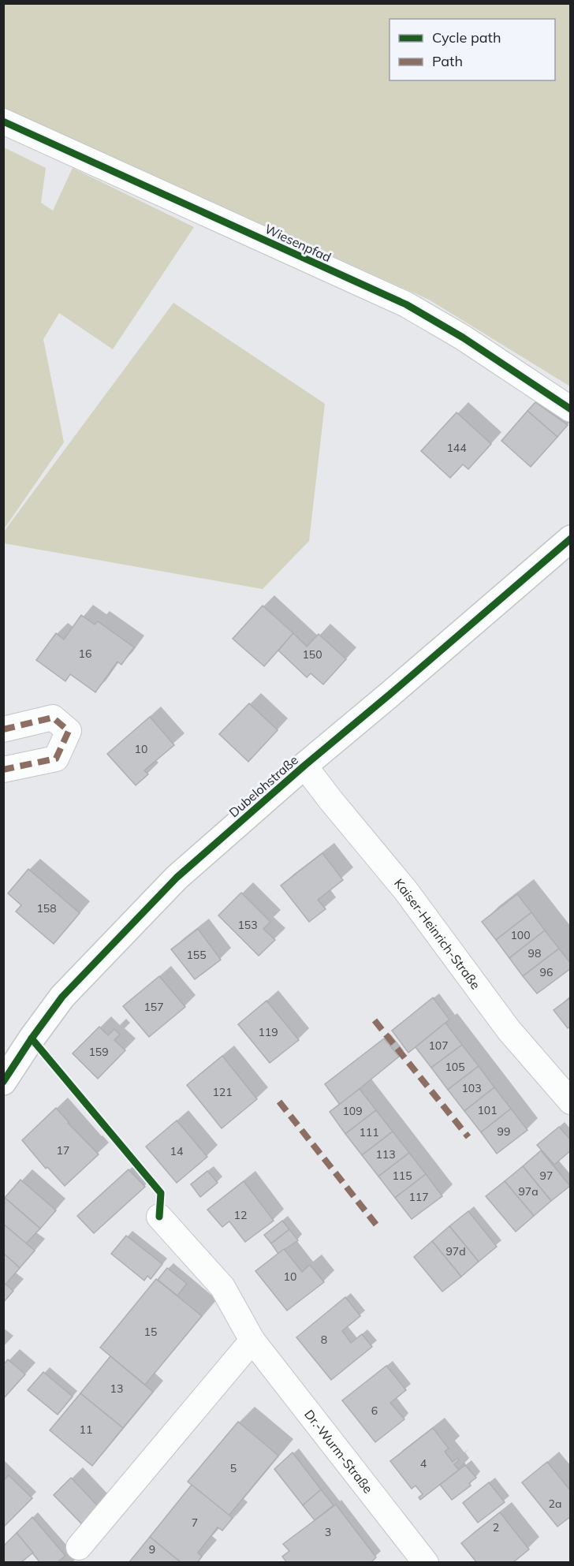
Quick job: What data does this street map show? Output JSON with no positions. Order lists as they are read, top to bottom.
{
  "streets": {
    "main road": ["Dubelohstraße"],
    "street": ["Wiesenpfad", "Kaiser-Heinrich-Straße", "Dr.-Wurm-Straße"]
  },
  "crossings": [
    ["Dubelohstraße", "Kaiser-Heinrich-Straße"]
  ],
  "house_numbers": [
    "144",
    "16",
    "150",
    "10",
    "158",
    "153",
    "100",
    "98",
    "155",
    "96",
    "157",
    "119",
    "107",
    "159",
    "105",
    "103",
    "121",
    "101",
    "109",
    "99",
    "111",
    "17",
    "14",
    "113",
    "115",
    "97",
    "97a",
    "117",
    "12",
    "97d",
    "10",
    "15",
    "8",
    "13",
    "6",
    "11",
    "4",
    "5",
    "2a",
    "7",
    "2",
    "3",
    "9"
  ],
  "legend": ["Cycle path", "Path"]
}
